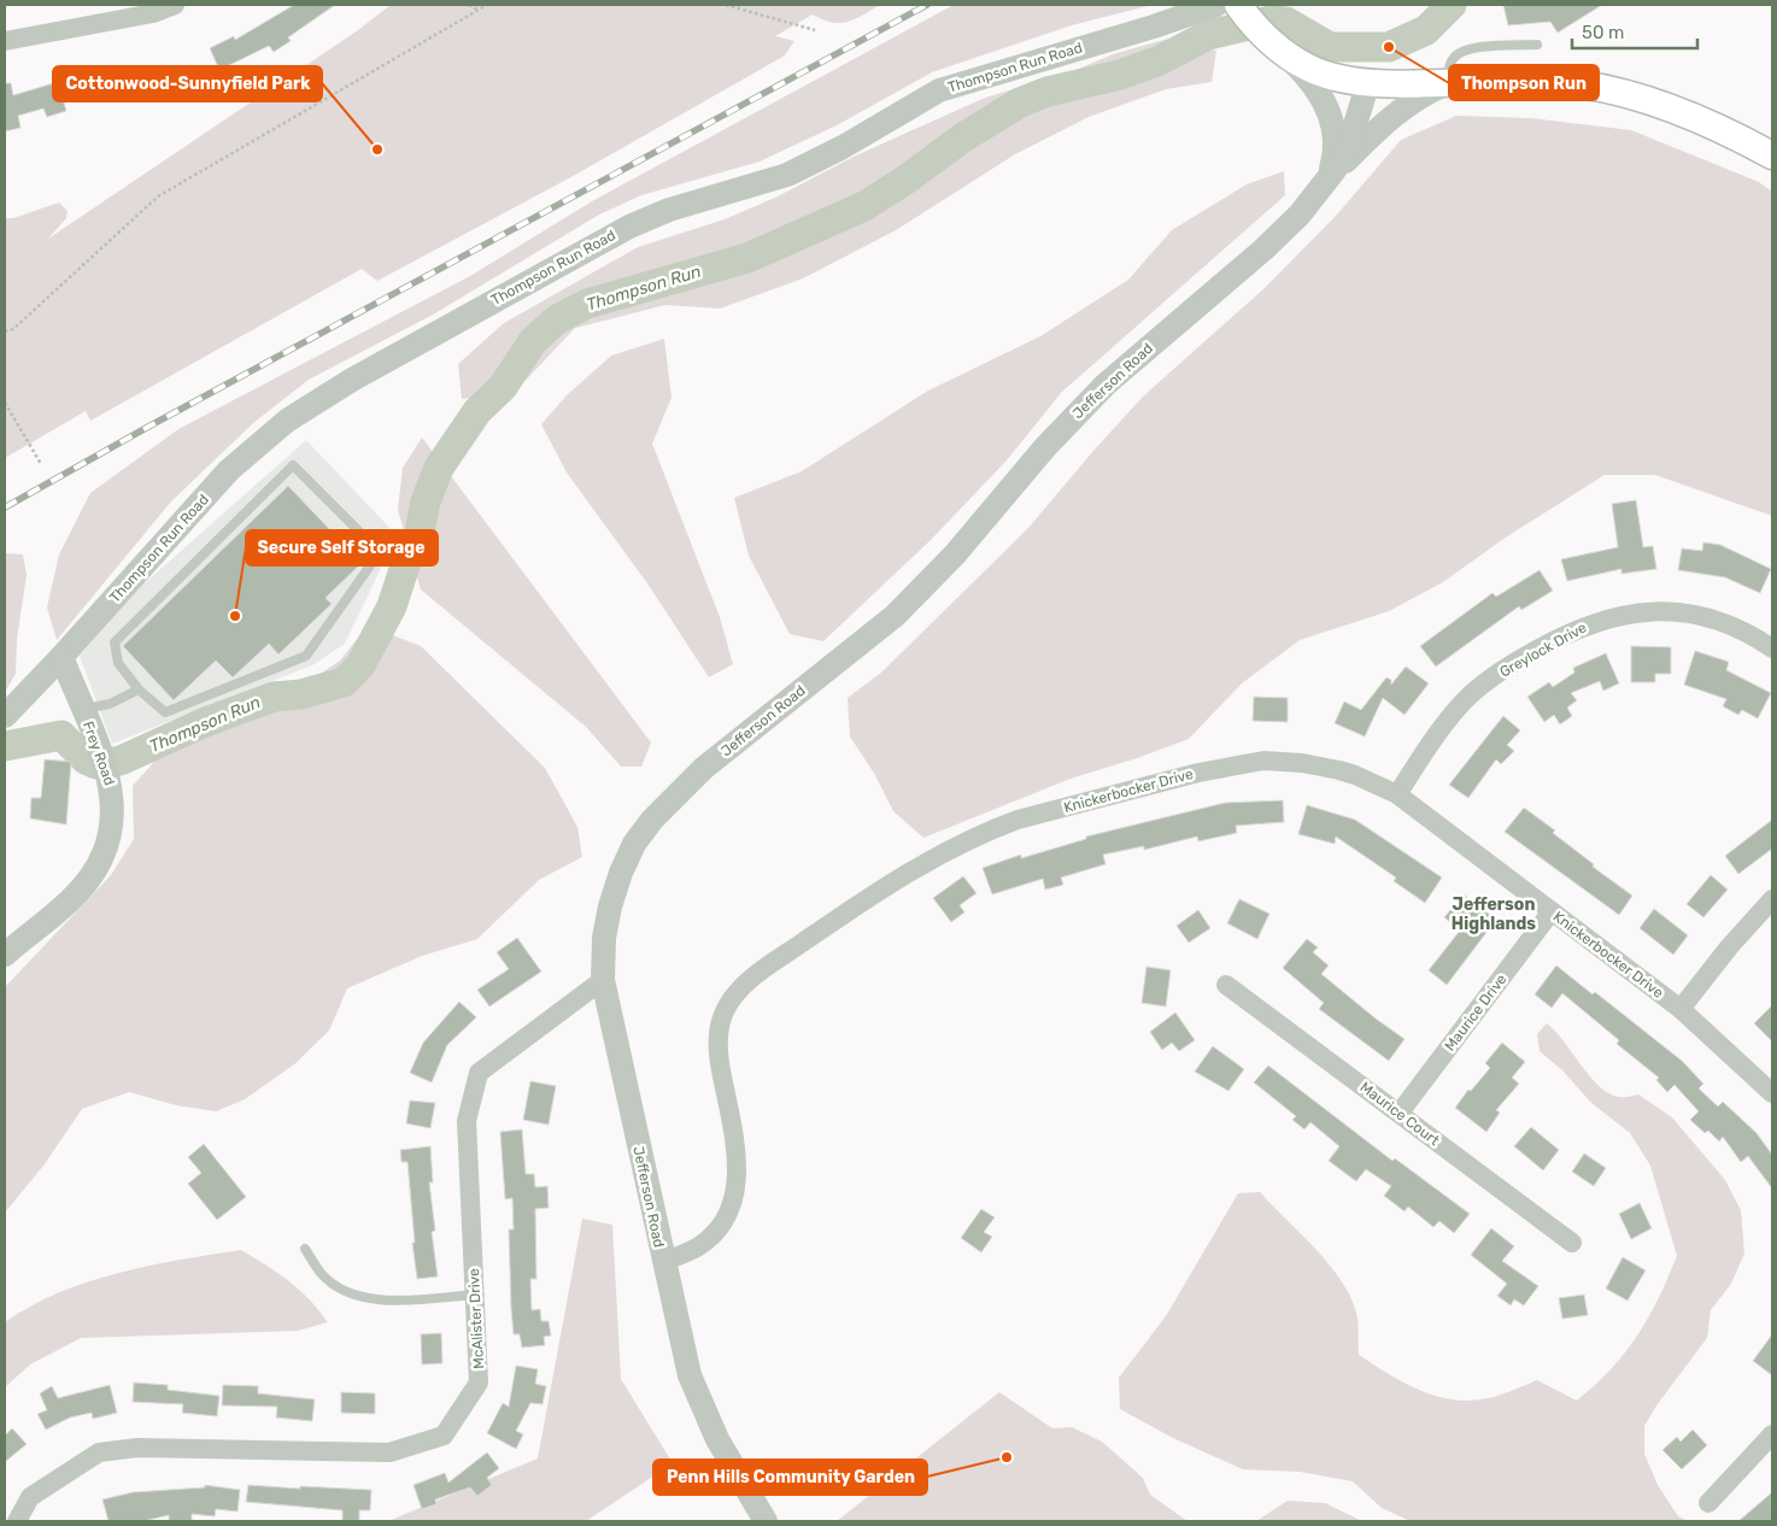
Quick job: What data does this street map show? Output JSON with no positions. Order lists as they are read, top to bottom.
{
  "streets": {
    "street": [
      "Thompson Run Road",
      "Jefferson Road",
      "Greylock Drive",
      "Frey Road",
      "Knickerbocker Drive",
      "Maurice Drive",
      "Maurice Court",
      "McAlister Drive"
    ]
  },
  "crossings": [
    ["Thompson Run Road", "Frey Road"],
    ["Jefferson Road", "Knickerbocker Drive"],
    ["Jefferson Road", "McAlister Drive"],
    ["Greylock Drive", "Knickerbocker Drive"],
    ["Knickerbocker Drive", "Maurice Drive"],
    ["Maurice Drive", "Maurice Court"]
  ],
  "districts": ["Jefferson Highlands"],
  "water": ["Thompson Run"],
  "places": [
    "Thompson Run",
    "Cottonwood-Sunnyfield Park",
    "Secure Self Storage",
    "Penn Hills Community Garden"
  ],
  "scale_bar": "50 m"
}
